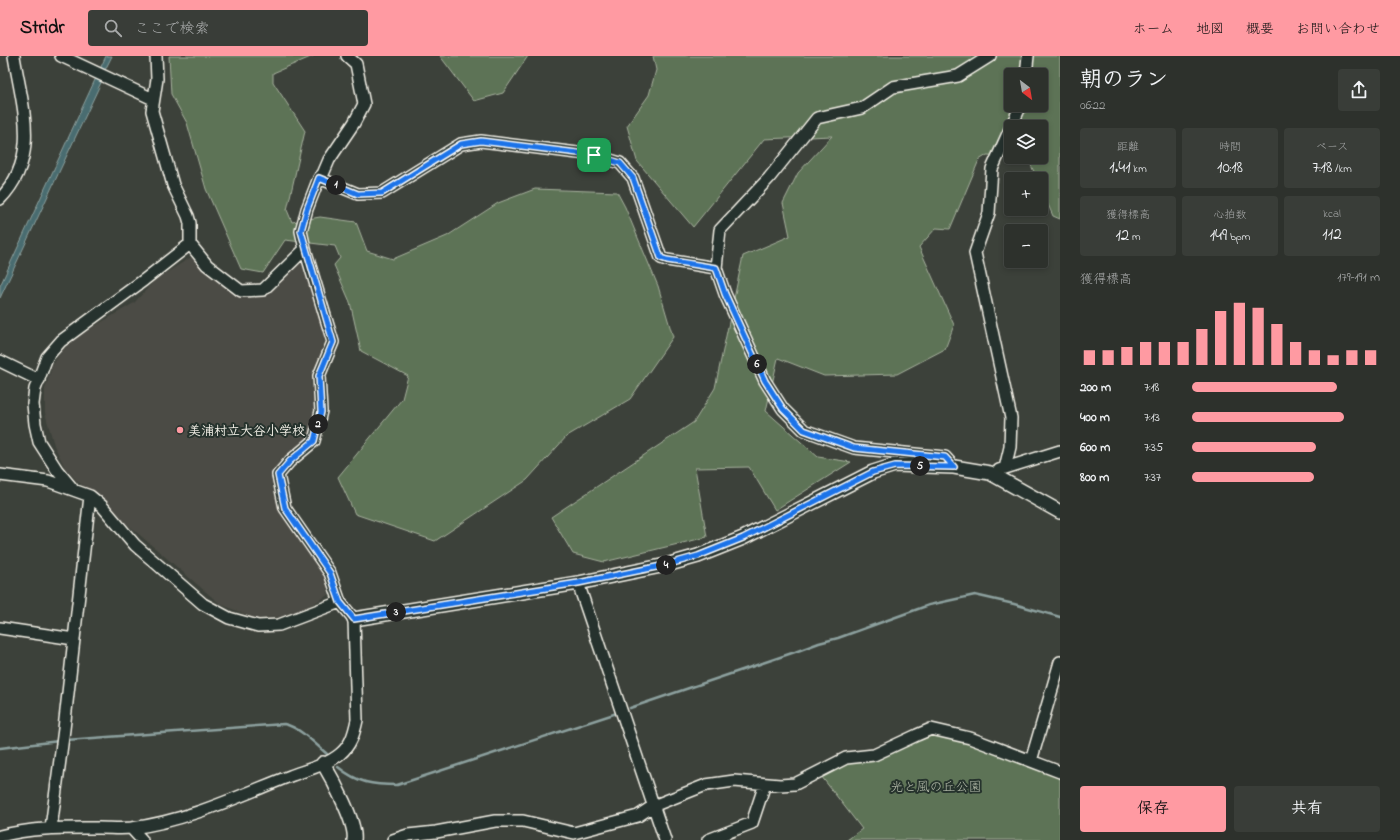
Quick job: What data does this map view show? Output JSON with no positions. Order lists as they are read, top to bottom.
{
  "parks": ["光と風の丘公園"],
  "places": ["美浦村立大谷小学校"],
  "north": "bottom right",
  "page": {
    "header": "Stridr",
    "search": "ここで検索",
    "nav": [
      "ホーム",
      "地図",
      "概要",
      "お問い合わせ"
    ],
    "heading": ["朝のラン", "06:22"],
    "map_buttons": ["+", "−"],
    "stats": [
      ["距離", "1.41 km"],
      ["時間", "10:18"],
      ["ペース", "7:18 /km"],
      ["獲得標高", "12 m"],
      ["心拍数", "149 bpm"],
      ["kcal", "112"]
    ],
    "pins": [
      "1",
      "6",
      "2",
      "5",
      "4",
      "3"
    ],
    "chart": ["獲得標高", "179–191 m"],
    "list": [
      {
        "name": "200 m",
        "note": "7:18"
      },
      {
        "name": "400 m",
        "note": "7:13"
      },
      {
        "name": "600 m",
        "note": "7:35"
      },
      {
        "name": "800 m",
        "note": "7:37"
      }
    ],
    "buttons": ["保存", "共有"]
  }
}
